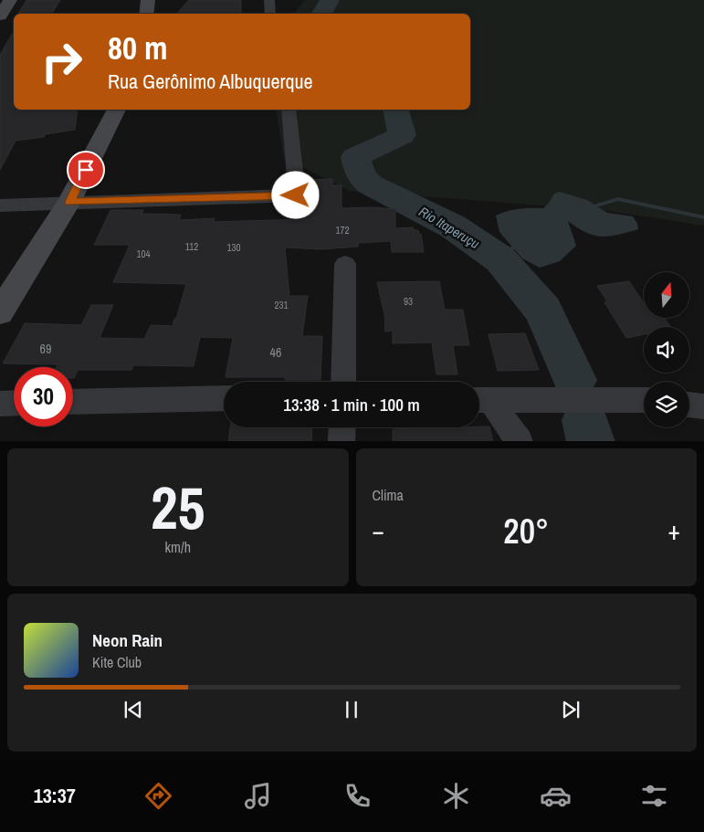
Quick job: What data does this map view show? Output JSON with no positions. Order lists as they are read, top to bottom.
{
  "water": ["Rio Itaperuçu"],
  "house_numbers": [
    "172",
    "112",
    "130",
    "104",
    "93",
    "231",
    "69",
    "46"
  ],
  "north": "top",
  "page": {
    "turn": ["80 m", "Rua Gerônimo Albuquerque"],
    "limit": "30",
    "trip": "13:38 · 1 min · 100 m",
    "tile": [
      ["25", "km/h"],
      "Clima"
    ],
    "heat": ["−", "20°", "+"],
    "song": ["Neon Rain", "Kite Club"],
    "tabs": "13:37"
  }
}
